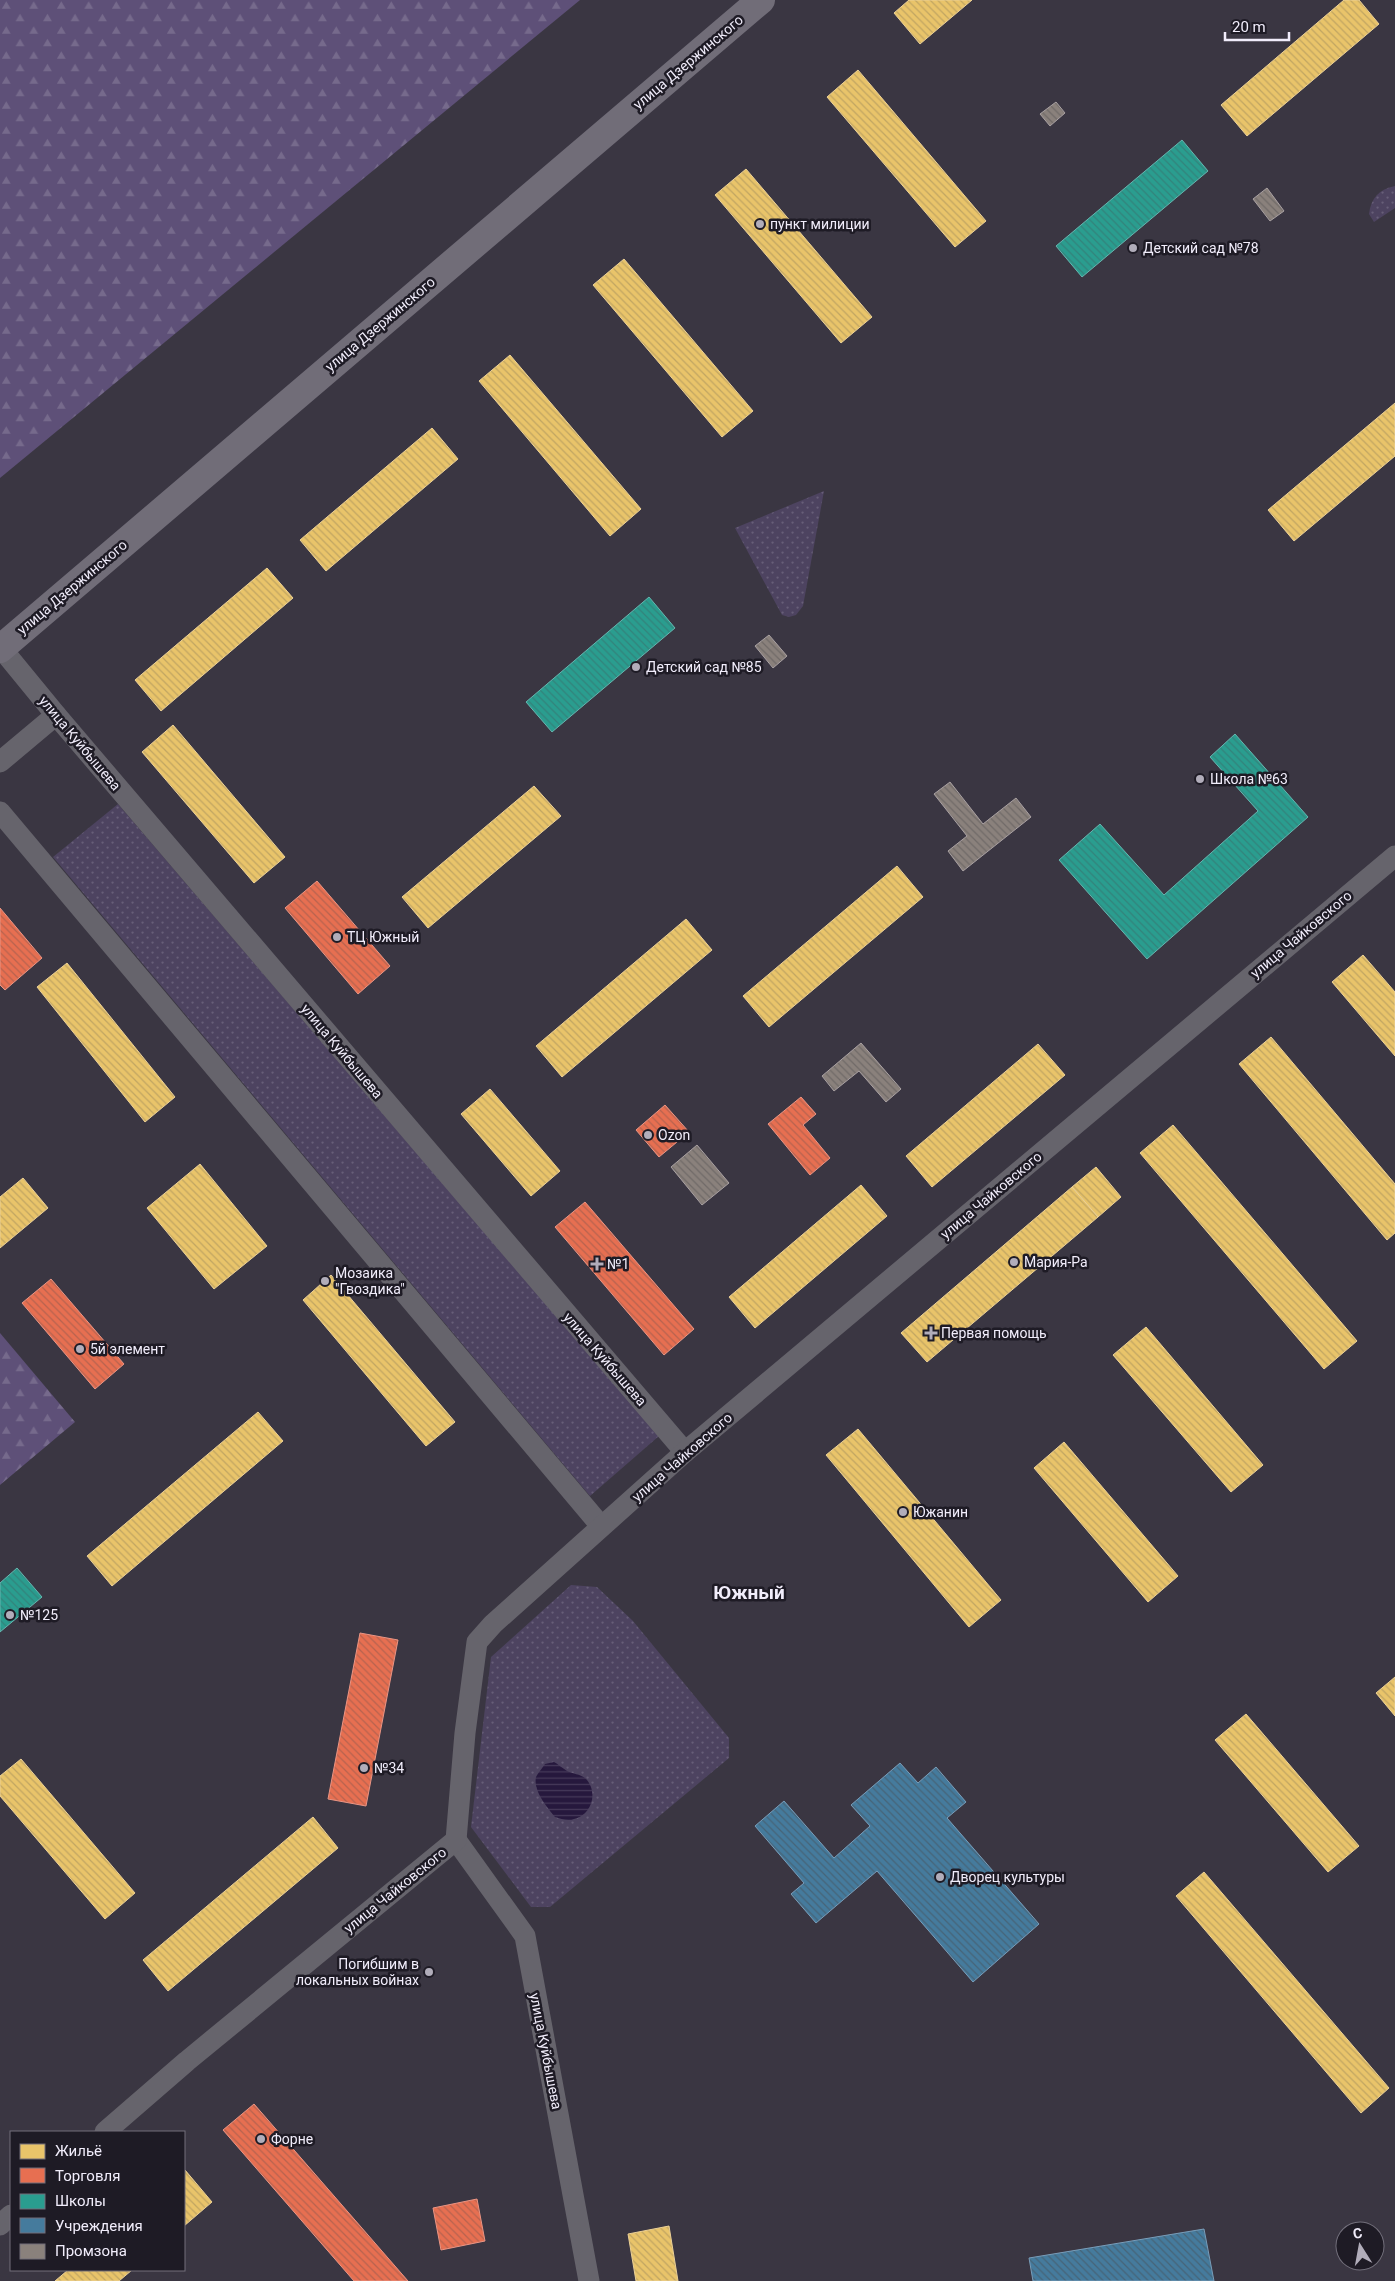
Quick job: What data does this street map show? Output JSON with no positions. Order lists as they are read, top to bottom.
{
  "streets": {
    "main road": ["улица Дзержинского"],
    "street": ["улица Куйбышева", "улица Чайковского"]
  },
  "crossings": [
    ["улица Дзержинского", "улица Куйбышева"],
    ["улица Куйбышева", "улица Чайковского"]
  ],
  "districts": ["Южный"],
  "places": {
    "other": [
      "пункт милиции",
      "Детский сад №78",
      "Детский сад №85",
      "Школа №63",
      "ТЦ Южный",
      "Ozon",
      "Мария-Ра",
      "Мозаика \"Гвоздика\"",
      "5й элемент",
      "Южанин",
      "№125",
      "№34",
      "Дворец культуры",
      "Погибшим в локальных войнах",
      "Форне"
    ],
    "health": ["№1", "Первая помощь"]
  },
  "legend": [
    "Жильё",
    "Торговля",
    "Школы",
    "Учреждения",
    "Промзона"
  ],
  "scale_bar": "20 m",
  "north": "top"
}
